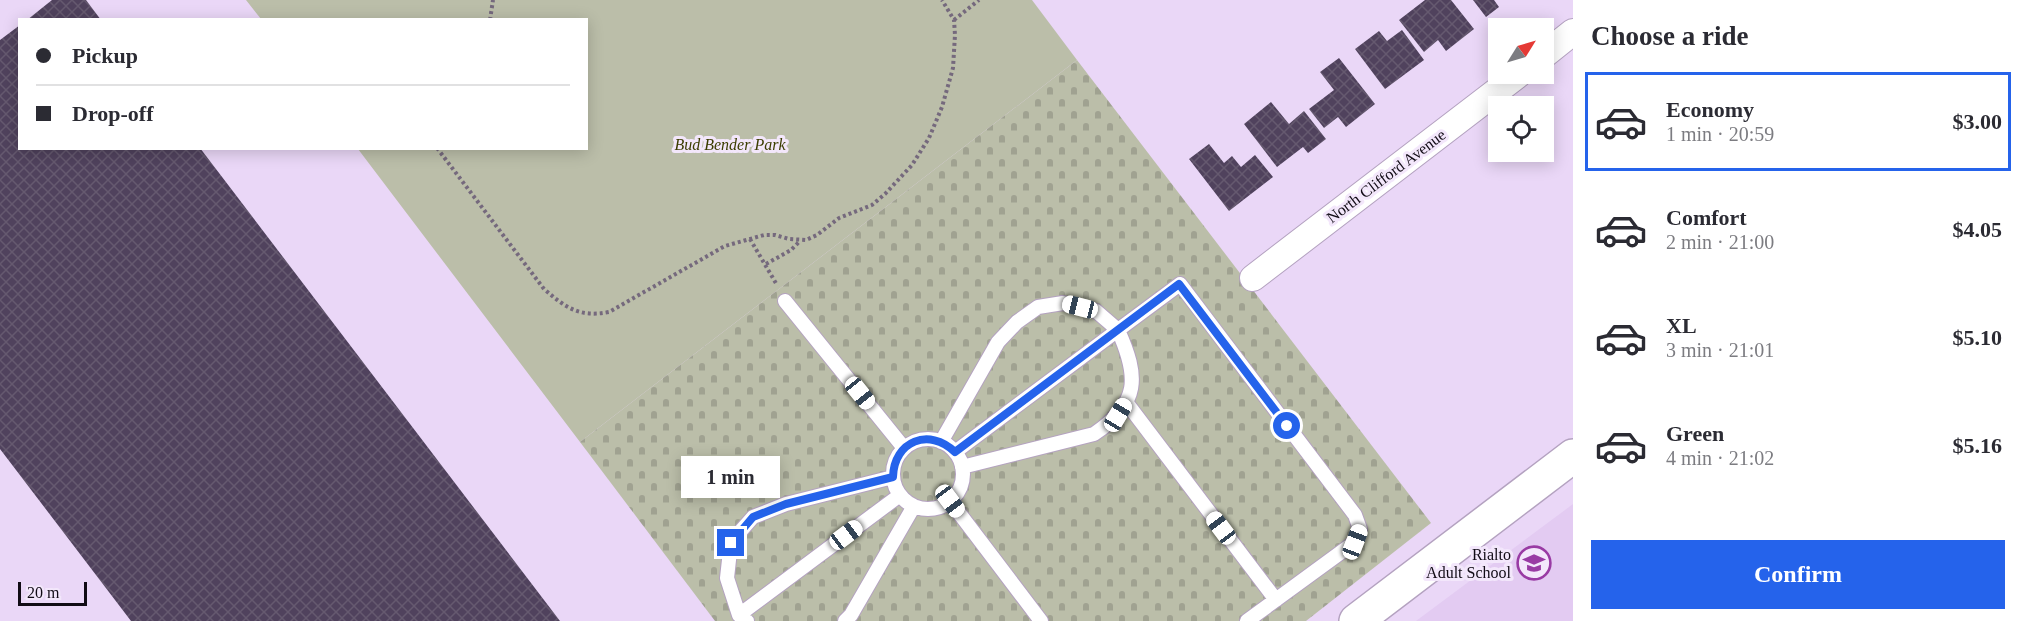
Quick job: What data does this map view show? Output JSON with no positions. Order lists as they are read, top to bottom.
{
  "streets": {
    "street": ["North Clifford Avenue"]
  },
  "parks": ["Bud Bender Park"],
  "places": {
    "school or university": ["Rialto Adult School"]
  },
  "scale_bar": "20 m",
  "north": "top right",
  "page": {
    "heading": "Choose a ride",
    "banner": ["Pickup", "Drop-off"],
    "list": [
      {
        "name": "Economy",
        "note": "1 min · 20:59",
        "value": "$3.00"
      },
      {
        "name": "Comfort",
        "note": "2 min · 21:00",
        "value": "$4.05"
      },
      {
        "name": "XL",
        "note": "3 min · 21:01",
        "value": "$5.10"
      },
      {
        "name": "Green",
        "note": "4 min · 21:02",
        "value": "$5.16"
      }
    ],
    "bubble": "1 min",
    "buttons": "Confirm",
    "scale": "20 m"
  }
}
